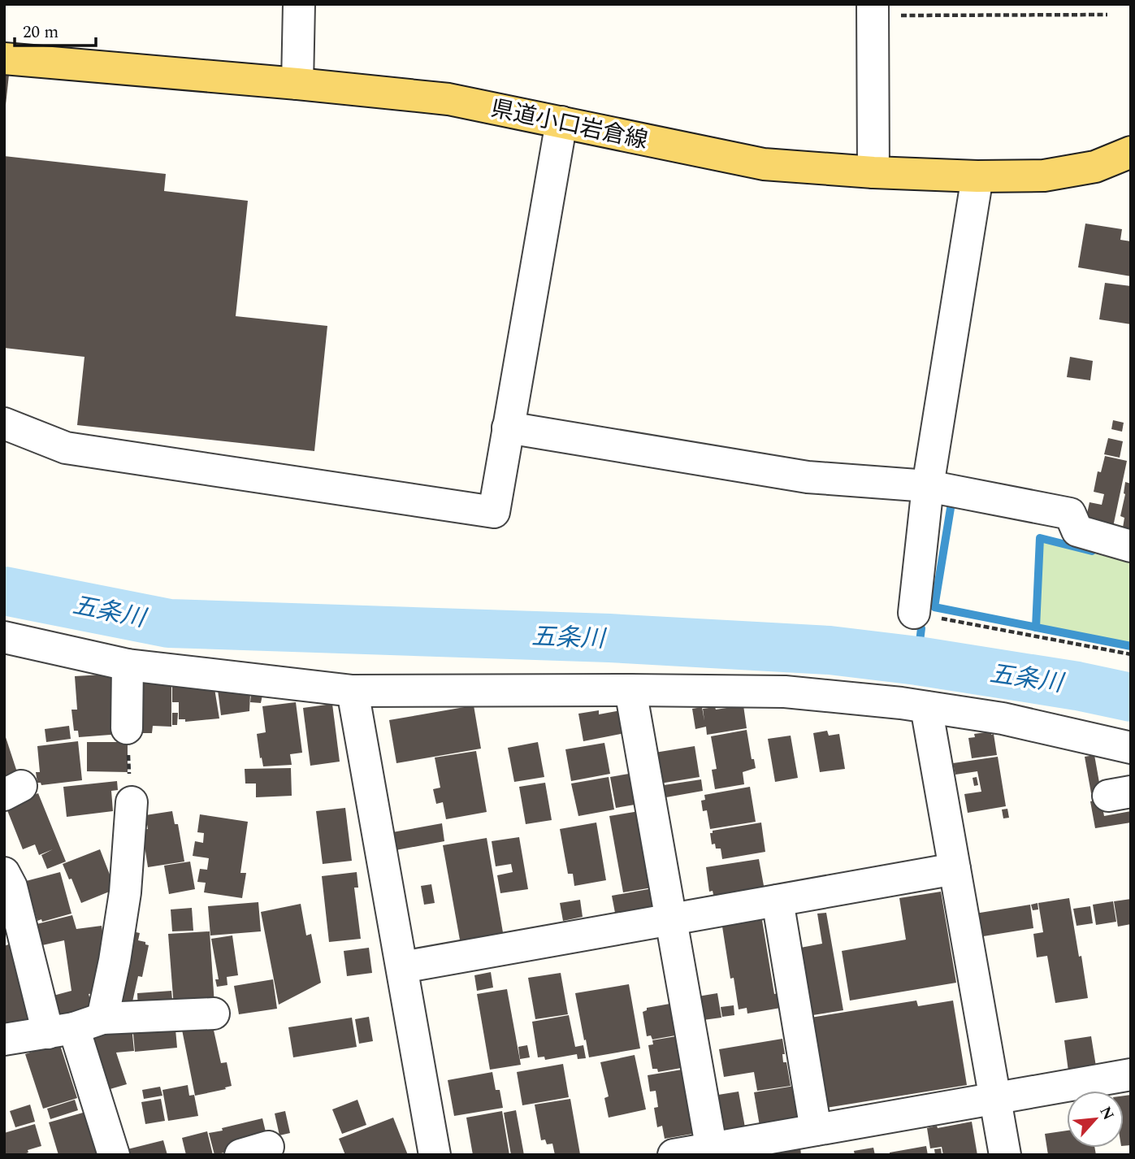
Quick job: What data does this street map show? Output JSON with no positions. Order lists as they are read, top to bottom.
{
  "streets": {
    "main road": ["県道小口岩倉線"]
  },
  "water": ["五条川"],
  "scale_bar": "20 m",
  "north": "top right"
}
